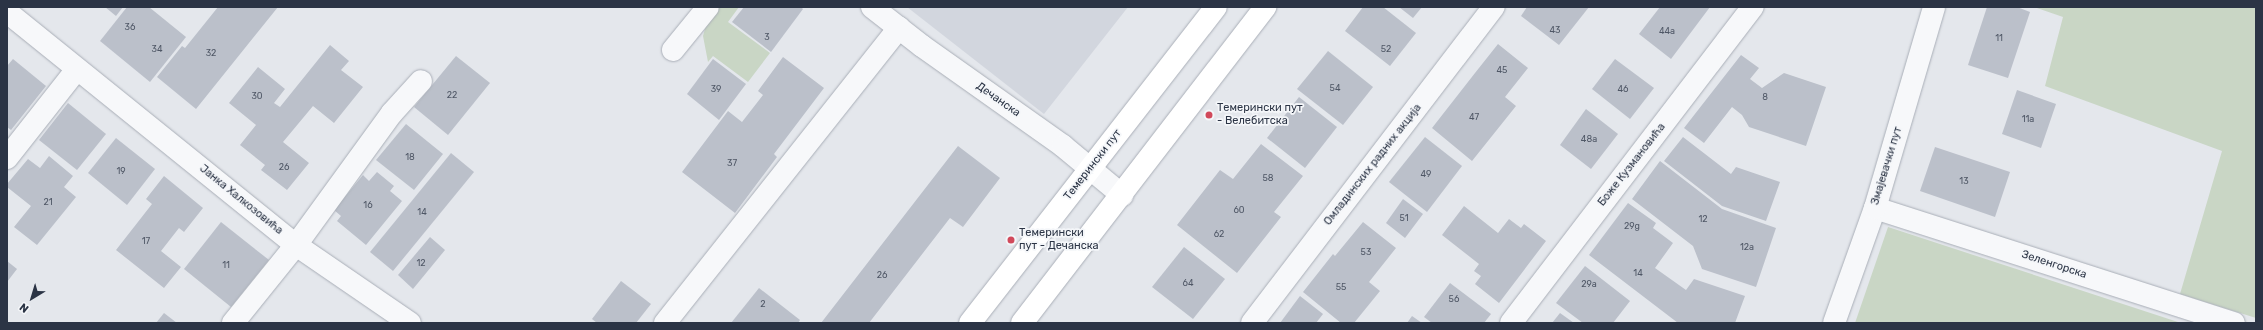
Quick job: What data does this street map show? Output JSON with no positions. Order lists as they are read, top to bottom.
{
  "streets": {
    "main road": ["Темерински пут"],
    "street": [
      "Дечанска",
      "Омладинских радних акција",
      "Боже Кузмановића",
      "Змајевачки пут",
      "Јанка Халкозовића",
      "Зеленгорска"
    ]
  },
  "crossings": [
    ["Дечанска", "Темерински пут"],
    ["Змајевачки пут", "Зеленгорска"]
  ],
  "places": ["Темерински пут - Велебитска", "Темерински пут - Дечанска"],
  "house_numbers": [
    "36",
    "43",
    "44a",
    "3",
    "11",
    "34",
    "52",
    "32",
    "45",
    "54",
    "39",
    "46",
    "22",
    "30",
    "8",
    "47",
    "11a",
    "48a",
    "18",
    "37",
    "26",
    "19",
    "49",
    "58",
    "13",
    "21",
    "16",
    "60",
    "14",
    "51",
    "12",
    "29g",
    "62",
    "17",
    "12a",
    "53",
    "12",
    "11",
    "14",
    "26",
    "64",
    "29a",
    "55",
    "56",
    "2"
  ],
  "north": "bottom left"
}
